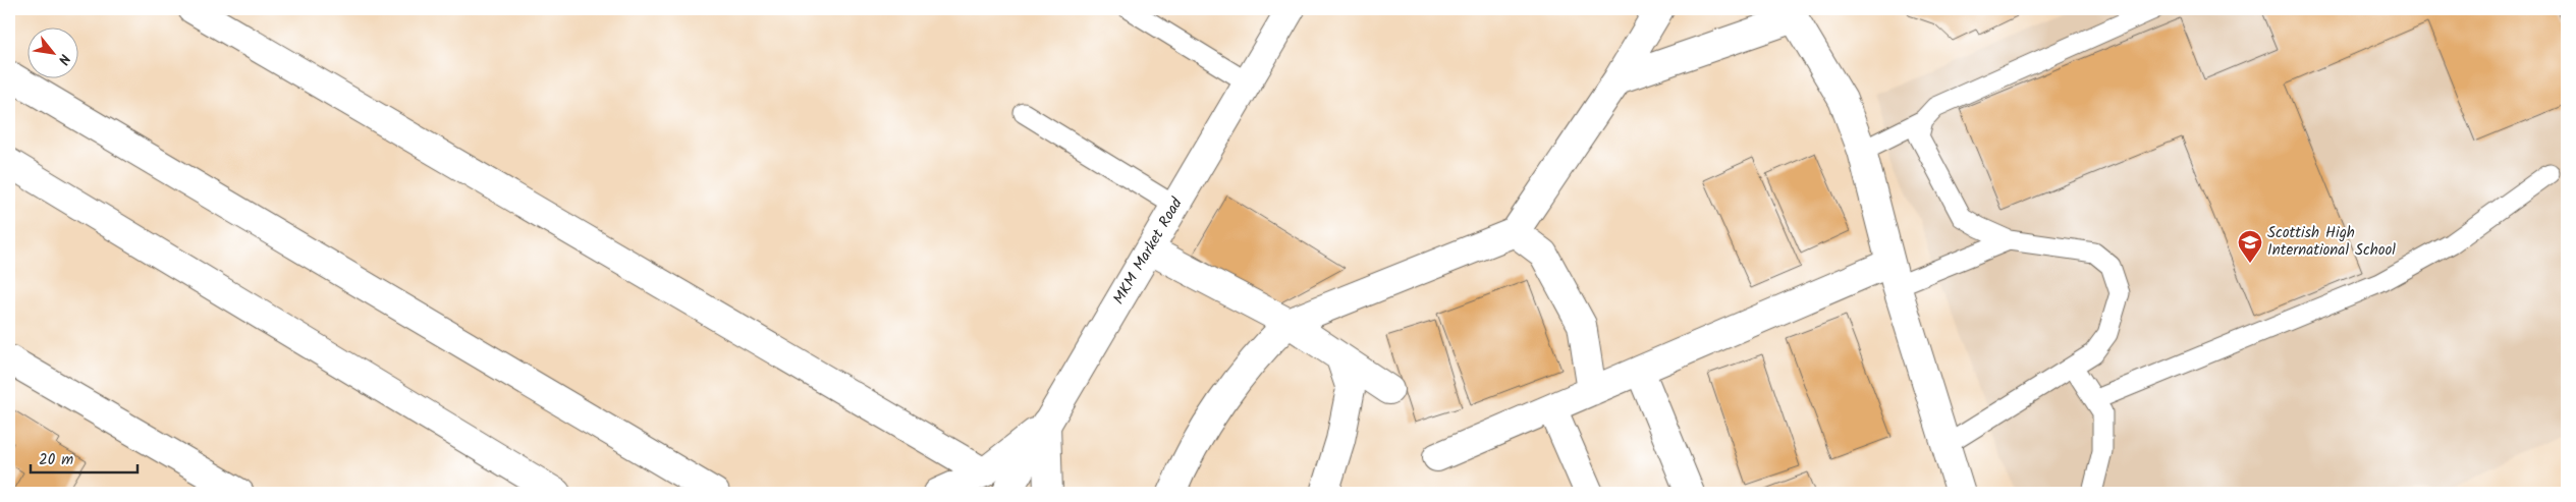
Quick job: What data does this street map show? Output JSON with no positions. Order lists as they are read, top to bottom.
{
  "streets": {
    "street": ["MKM Market Road"]
  },
  "places": {
    "school or university": ["Scottish High International School"]
  },
  "scale_bar": "20 m",
  "north": "bottom right"
}
